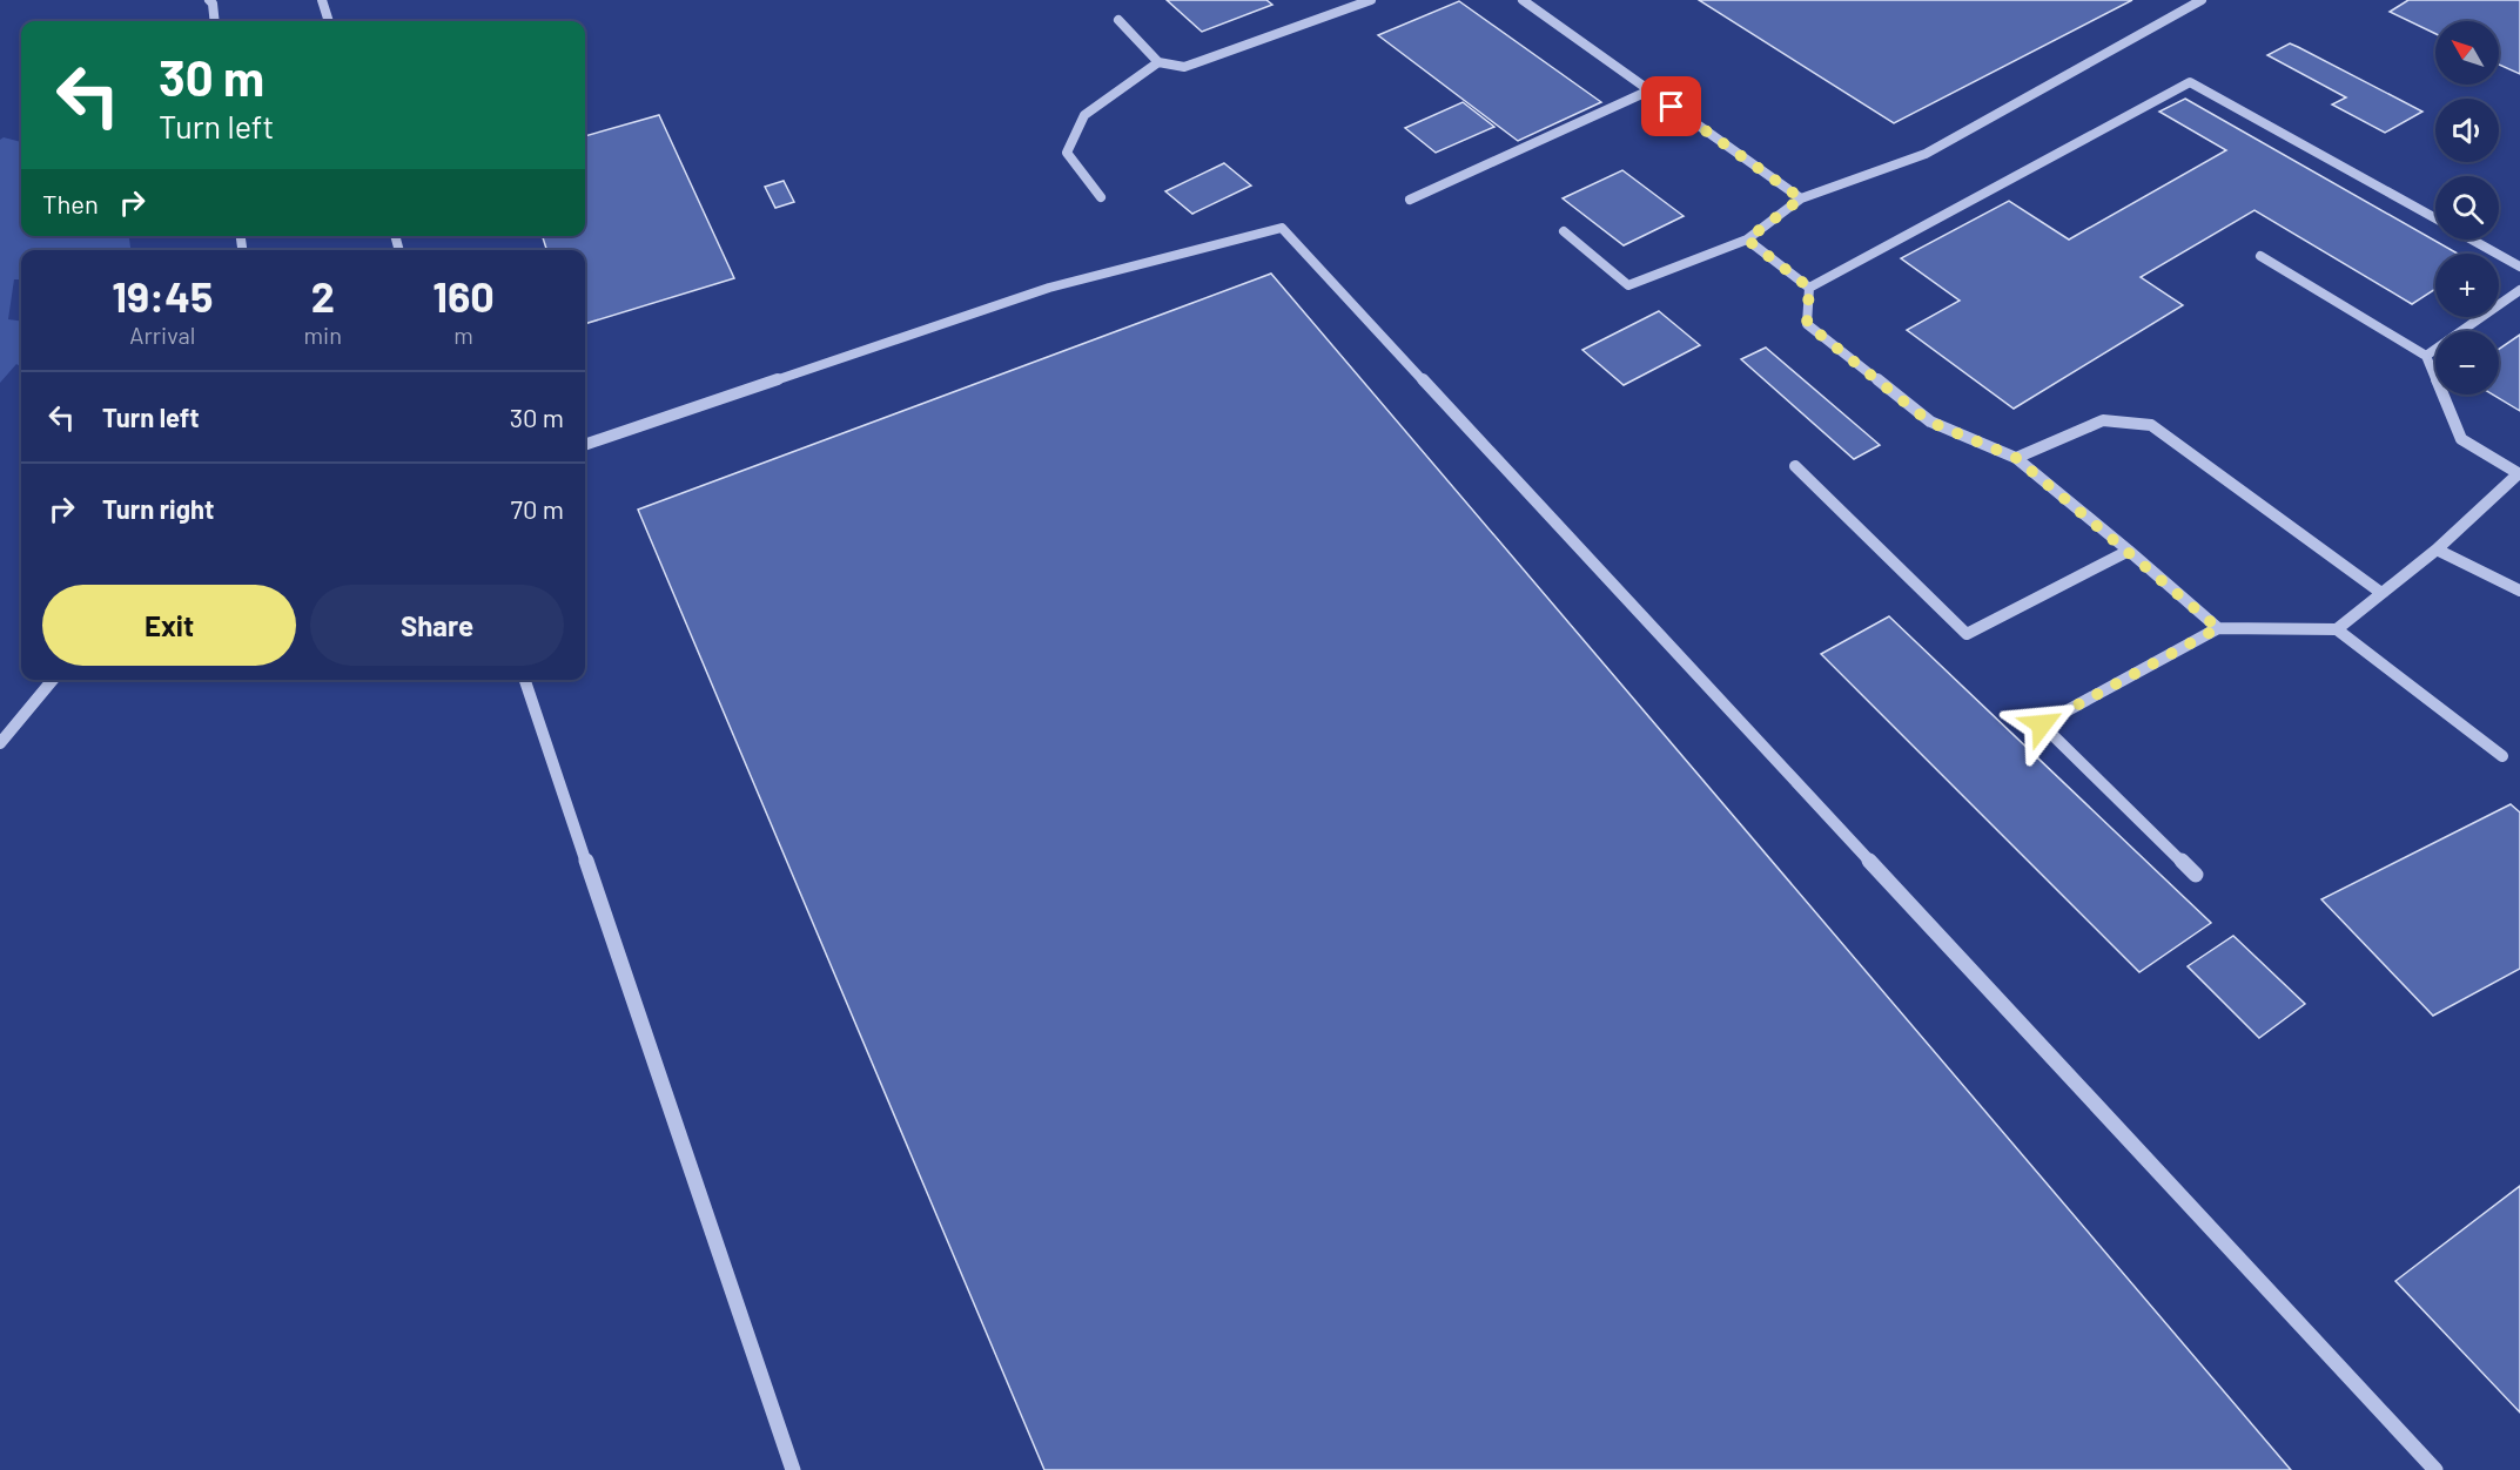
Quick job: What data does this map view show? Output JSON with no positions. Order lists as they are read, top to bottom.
{
  "north": "top left",
  "page": {
    "map_buttons": ["+", "−"],
    "turn": ["30 m", "Turn left"],
    "then": "Then",
    "eta": [
      "19:45",
      "Arrival",
      "2",
      "min",
      "160",
      "m"
    ],
    "list": [
      {
        "name": "Turn left",
        "value": "30 m"
      },
      {
        "name": "Turn right",
        "value": "70 m"
      }
    ],
    "buttons": ["Exit", "Share"]
  }
}
